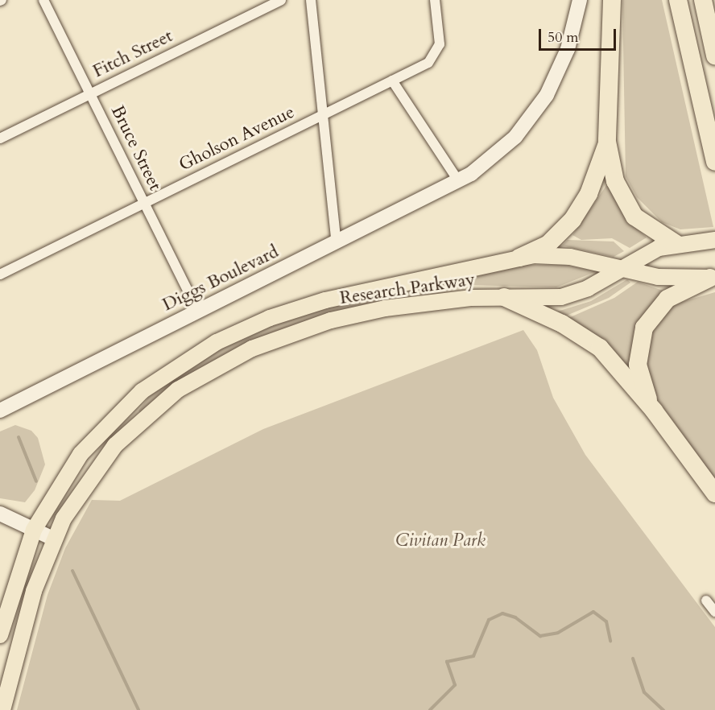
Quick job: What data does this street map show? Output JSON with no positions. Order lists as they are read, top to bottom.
{
  "streets": {
    "main road": ["Research Parkway"],
    "street": [
      "Fitch Street",
      "Gholson Avenue",
      "Bruce Street",
      "Diggs Boulevard"
    ]
  },
  "crossings": [
    ["Fitch Street", "Bruce Street"],
    ["Gholson Avenue", "Bruce Street"],
    ["Bruce Street", "Diggs Boulevard"]
  ],
  "parks": ["Civitan Park"],
  "scale_bar": "50 m"
}
